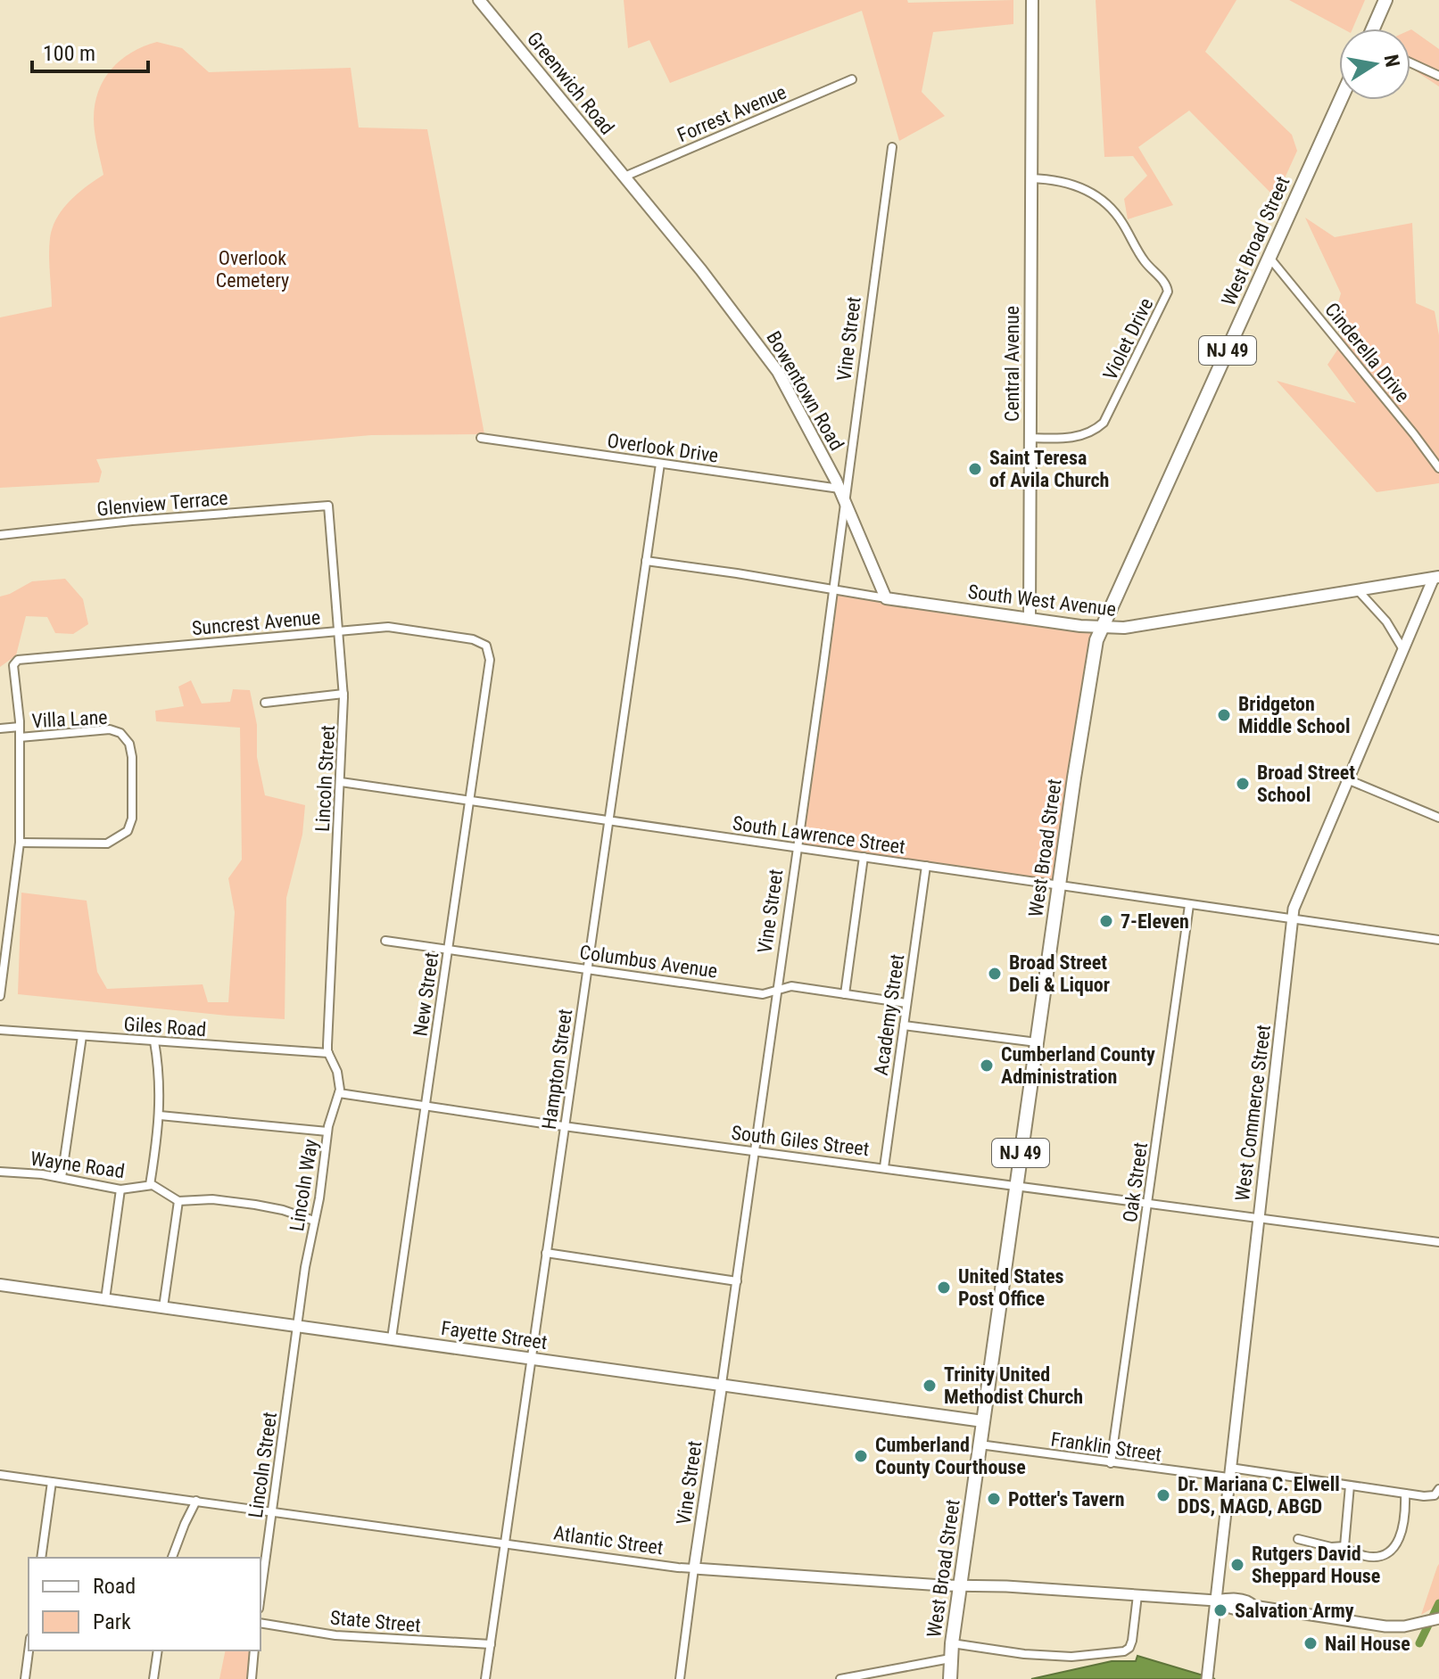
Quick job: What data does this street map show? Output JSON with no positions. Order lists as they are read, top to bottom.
{
  "streets": {
    "highway": ["West Broad Street", "NJ 49"],
    "main road": [
      "Greenwich Road",
      "Central Avenue",
      "Bowentown Road",
      "South West Avenue",
      "Fayette Street"
    ],
    "street": [
      "Forrest Avenue",
      "Vine Street",
      "Violet Drive",
      "Cinderella Drive",
      "Overlook Drive",
      "Glenview Terrace",
      "Suncrest Avenue",
      "Villa Lane",
      "Lincoln Street",
      "South Lawrence Street",
      "Columbus Avenue",
      "New Street",
      "Academy Street",
      "Giles Road",
      "Hampton Street",
      "West Commerce Street",
      "South Giles Street",
      "Wayne Road",
      "Oak Street",
      "Lincoln Way",
      "Franklin Street",
      "Atlantic Street",
      "State Street"
    ]
  },
  "crossings": [
    ["Greenwich Road", "Forrest Avenue"],
    ["Greenwich Road", "Bowentown Road"],
    ["West Broad Street", "Cinderella Drive"],
    ["West Broad Street", "South West Avenue"],
    ["West Broad Street", "South Lawrence Street"],
    ["West Broad Street", "South Giles Street"],
    ["West Broad Street", "Fayette Street"],
    ["West Broad Street", "Franklin Street"],
    ["West Broad Street", "Atlantic Street"],
    ["Vine Street", "Bowentown Road"],
    ["Vine Street", "South West Avenue"],
    ["Vine Street", "South Lawrence Street"],
    ["Vine Street", "Columbus Avenue"],
    ["Vine Street", "South Giles Street"],
    ["Vine Street", "Fayette Street"],
    ["Vine Street", "Atlantic Street"],
    ["Violet Drive", "Central Avenue"],
    ["Central Avenue", "South West Avenue"],
    ["Bowentown Road", "Overlook Drive"],
    ["Bowentown Road", "South West Avenue"],
    ["Overlook Drive", "Hampton Street"],
    ["Glenview Terrace", "Lincoln Street"],
    ["South West Avenue", "Hampton Street"],
    ["South West Avenue", "West Commerce Street"],
    ["Suncrest Avenue", "Lincoln Street"],
    ["Suncrest Avenue", "New Street"],
    ["Lincoln Street", "South Lawrence Street"],
    ["Lincoln Street", "Giles Road"],
    ["Lincoln Street", "Lincoln Way"],
    ["Lincoln Street", "Fayette Street"],
    ["Lincoln Street", "Atlantic Street"],
    ["South Lawrence Street", "New Street"],
    ["South Lawrence Street", "Academy Street"],
    ["South Lawrence Street", "Hampton Street"],
    ["South Lawrence Street", "West Commerce Street"],
    ["South Lawrence Street", "Oak Street"],
    ["Columbus Avenue", "New Street"],
    ["Columbus Avenue", "Academy Street"],
    ["Columbus Avenue", "Hampton Street"],
    ["New Street", "South Giles Street"],
    ["New Street", "Fayette Street"],
    ["Academy Street", "South Giles Street"],
    ["Hampton Street", "South Giles Street"],
    ["Hampton Street", "Fayette Street"],
    ["Hampton Street", "Atlantic Street"],
    ["Hampton Street", "State Street"],
    ["West Commerce Street", "South Giles Street"],
    ["West Commerce Street", "Franklin Street"],
    ["West Commerce Street", "Atlantic Street"],
    ["South Giles Street", "Oak Street"],
    ["South Giles Street", "Lincoln Way"],
    ["Oak Street", "Franklin Street"],
    ["Lincoln Way", "Fayette Street"]
  ],
  "parks": ["Overlook Cemetery"],
  "places": [
    "Saint Teresa of Avila Church",
    "Bridgeton Middle School",
    "Broad Street School",
    "7-Eleven",
    "Broad Street Deli & Liquor",
    "Cumberland County Administration",
    "United States Post Office",
    "Trinity United Methodist Church",
    "Cumberland County Courthouse",
    "Dr. Mariana C. Elwell DDS, MAGD, ABGD",
    "Potter's Tavern",
    "Rutgers David Sheppard House",
    "Salvation Army",
    "Nail House"
  ],
  "legend": ["Road", "Park"],
  "scale_bar": "100 m",
  "north": "right"
}
